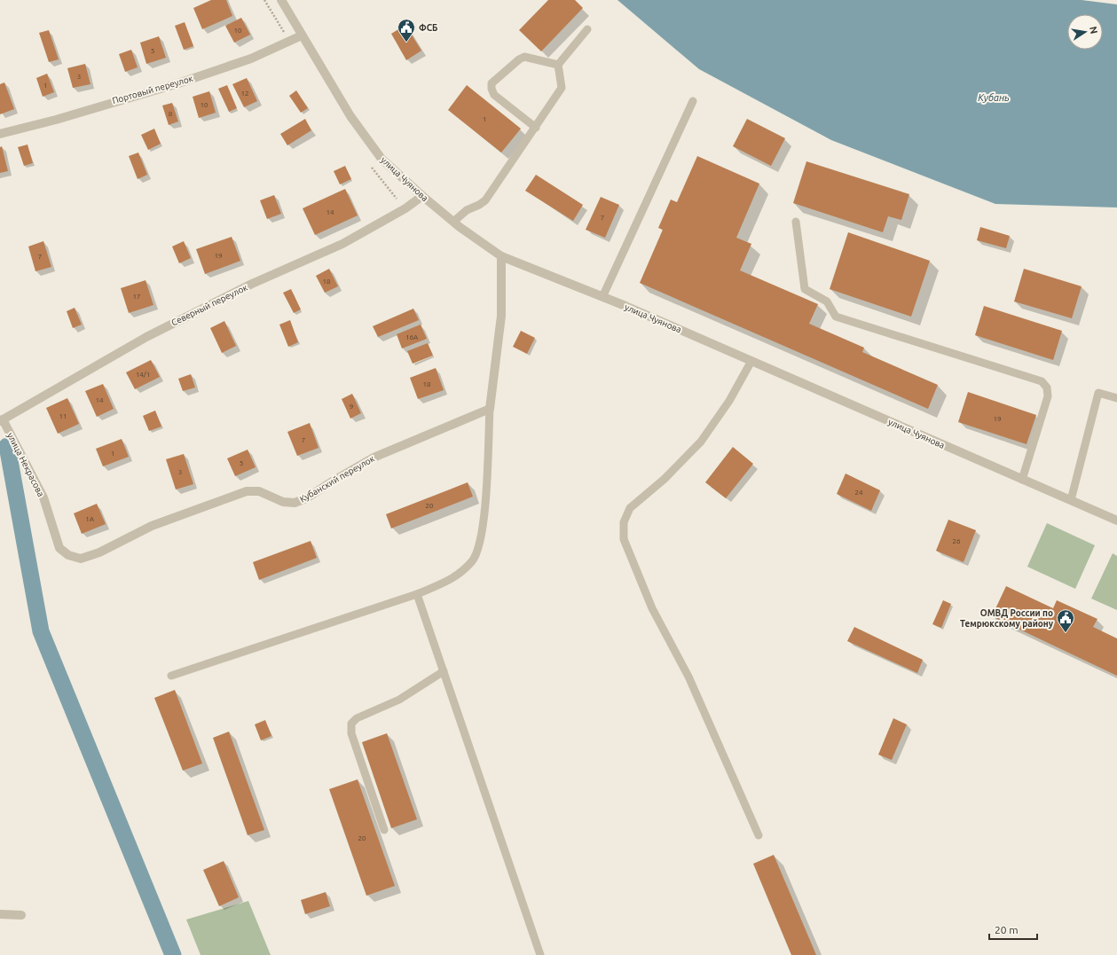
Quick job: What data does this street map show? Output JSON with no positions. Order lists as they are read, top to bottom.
{
  "streets": {
    "street": [
      "Портовый переулок",
      "улица Чуянова",
      "Северный переулок",
      "улица Некрасова",
      "Кубанский переулок"
    ]
  },
  "crossings": [
    ["Портовый переулок", "улица Чуянова"],
    ["улица Чуянова", "Северный переулок"],
    ["Северный переулок", "улица Некрасова"],
    ["улица Некрасова", "Кубанский переулок"]
  ],
  "water": ["Кубань"],
  "places": {
    "public building": ["ФСБ", "ОМВД России по Темрюкскому району"]
  },
  "house_numbers": [
    "10",
    "5",
    "3",
    "1",
    "12",
    "10",
    "8",
    "1",
    "14",
    "7",
    "19",
    "7",
    "18",
    "17",
    "16А",
    "14/1",
    "18",
    "14",
    "9",
    "11",
    "19",
    "7",
    "1",
    "5",
    "3",
    "24",
    "20",
    "1А",
    "26",
    "20"
  ],
  "scale_bar": "20 m",
  "north": "right"
}
